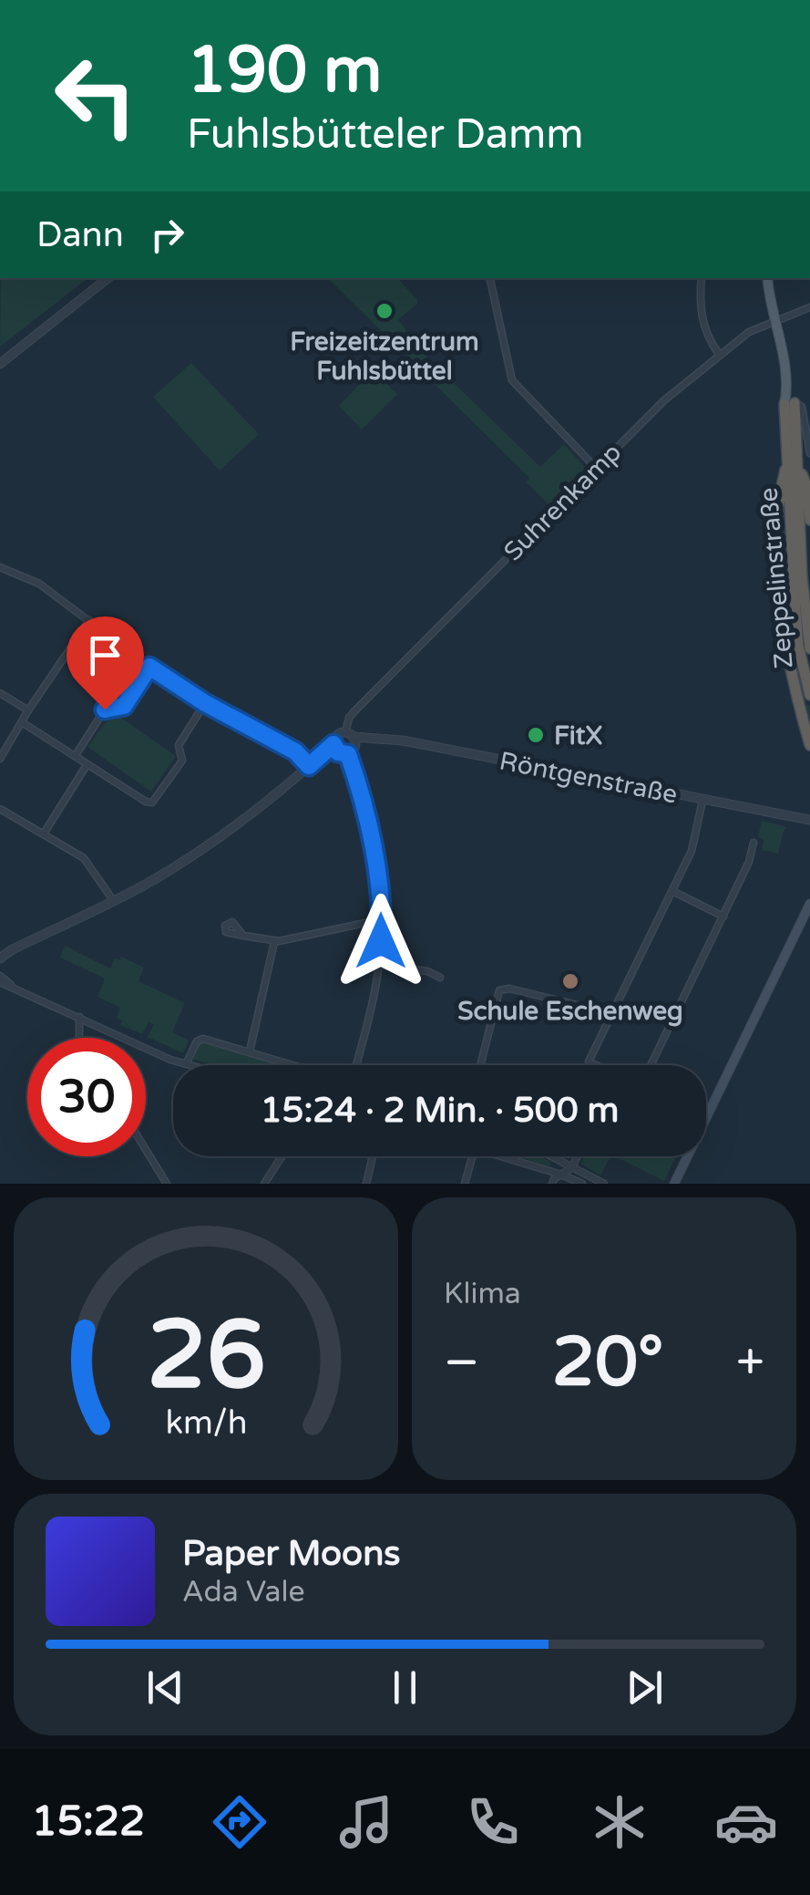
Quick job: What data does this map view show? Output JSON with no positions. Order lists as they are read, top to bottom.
{
  "streets": {
    "highway": ["Zeppelinstraße"],
    "street": ["Suhrenkamp", "Röntgenstraße"]
  },
  "crossings": [
    ["Suhrenkamp", "Röntgenstraße"]
  ],
  "places": ["Freizeitzentrum Fuhlsbüttel", "FitX", "Schule Eschenweg"],
  "page": {
    "turn": ["190 m", "Fuhlsbütteler Damm"],
    "then": "Dann",
    "limit": "30",
    "trip": "15:24 · 2 Min. · 500 m",
    "tile": "Klima",
    "heat": ["−", "20°", "+"],
    "song": ["Paper Moons", "Ada Vale"],
    "tabs": "15:22",
    "gauge": ["26", "km/h"]
  }
}
